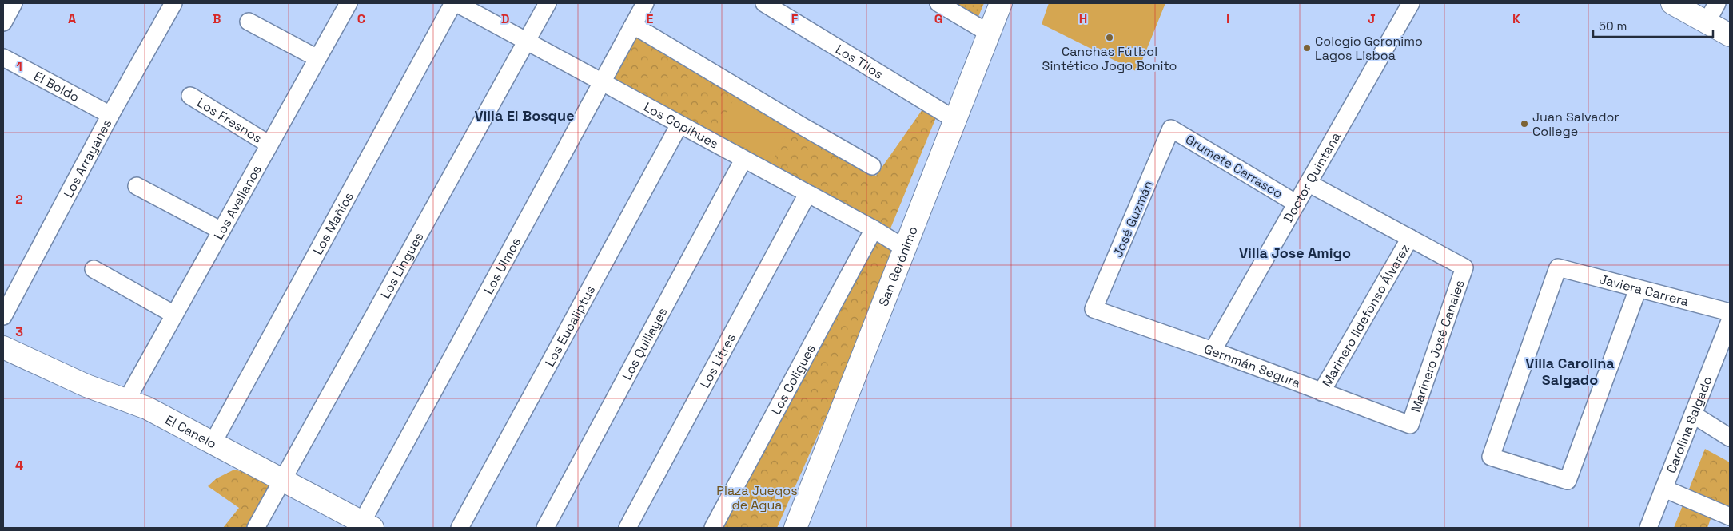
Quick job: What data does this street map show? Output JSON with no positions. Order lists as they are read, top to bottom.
{
  "streets": {
    "street": [
      "Los Tilos",
      "El Boldo",
      "Los Fresnos",
      "Los Copihues",
      "Los Arrayanes",
      "Grumete Carrasco",
      "Doctor Quintana",
      "Los Avellanos",
      "José Guzmán",
      "Los Mañíos",
      "Los Ulmos",
      "San Gerónimo",
      "Los Lingues",
      "Javiera Carrera",
      "Marinero Ildefonso Álvarez",
      "Los Eucaliptus",
      "Los Quillayes",
      "Marinero José Canales",
      "Los Litres",
      "Gernmán Segura",
      "Los Coligues",
      "Carolina Salgado",
      "El Canelo"
    ]
  },
  "crossings": [
    ["Los Tilos", "San Gerónimo"],
    ["El Boldo", "Los Arrayanes"],
    ["Los Fresnos", "Los Avellanos"],
    ["Los Copihues", "Los Ulmos"],
    ["Los Copihues", "San Gerónimo"],
    ["Los Copihues", "Los Lingues"],
    ["Los Copihues", "Los Eucaliptus"],
    ["Los Copihues", "Los Quillayes"],
    ["Los Copihues", "Los Litres"],
    ["Los Copihues", "Los Coligues"],
    ["Grumete Carrasco", "Doctor Quintana"],
    ["Grumete Carrasco", "José Guzmán"],
    ["Doctor Quintana", "Gernmán Segura"],
    ["Los Avellanos", "El Canelo"],
    ["José Guzmán", "Gernmán Segura"],
    ["Los Mañíos", "El Canelo"],
    ["Los Ulmos", "El Canelo"],
    ["Los Lingues", "El Canelo"],
    ["Marinero Ildefonso Álvarez", "Marinero José Canales"],
    ["Marinero Ildefonso Álvarez", "Gernmán Segura"],
    ["Marinero José Canales", "Gernmán Segura"]
  ],
  "districts": ["Villa El Bosque", "Villa Jose Amigo", "Villa Carolina Salgado"],
  "parks": ["Plaza Juegos de Agua"],
  "places": ["Canchas Fútbol Sintético Jogo Bonito", "Colegio Geronimo Lagos Lisboa", "Juan Salvador College"],
  "scale_bar": "50 m",
  "grid": {
    "columns": [
      "A",
      "B",
      "C",
      "D",
      "E",
      "F",
      "G",
      "H",
      "I",
      "J",
      "K"
    ],
    "rows": [
      "1",
      "2",
      "3",
      "4"
    ]
  }
}
